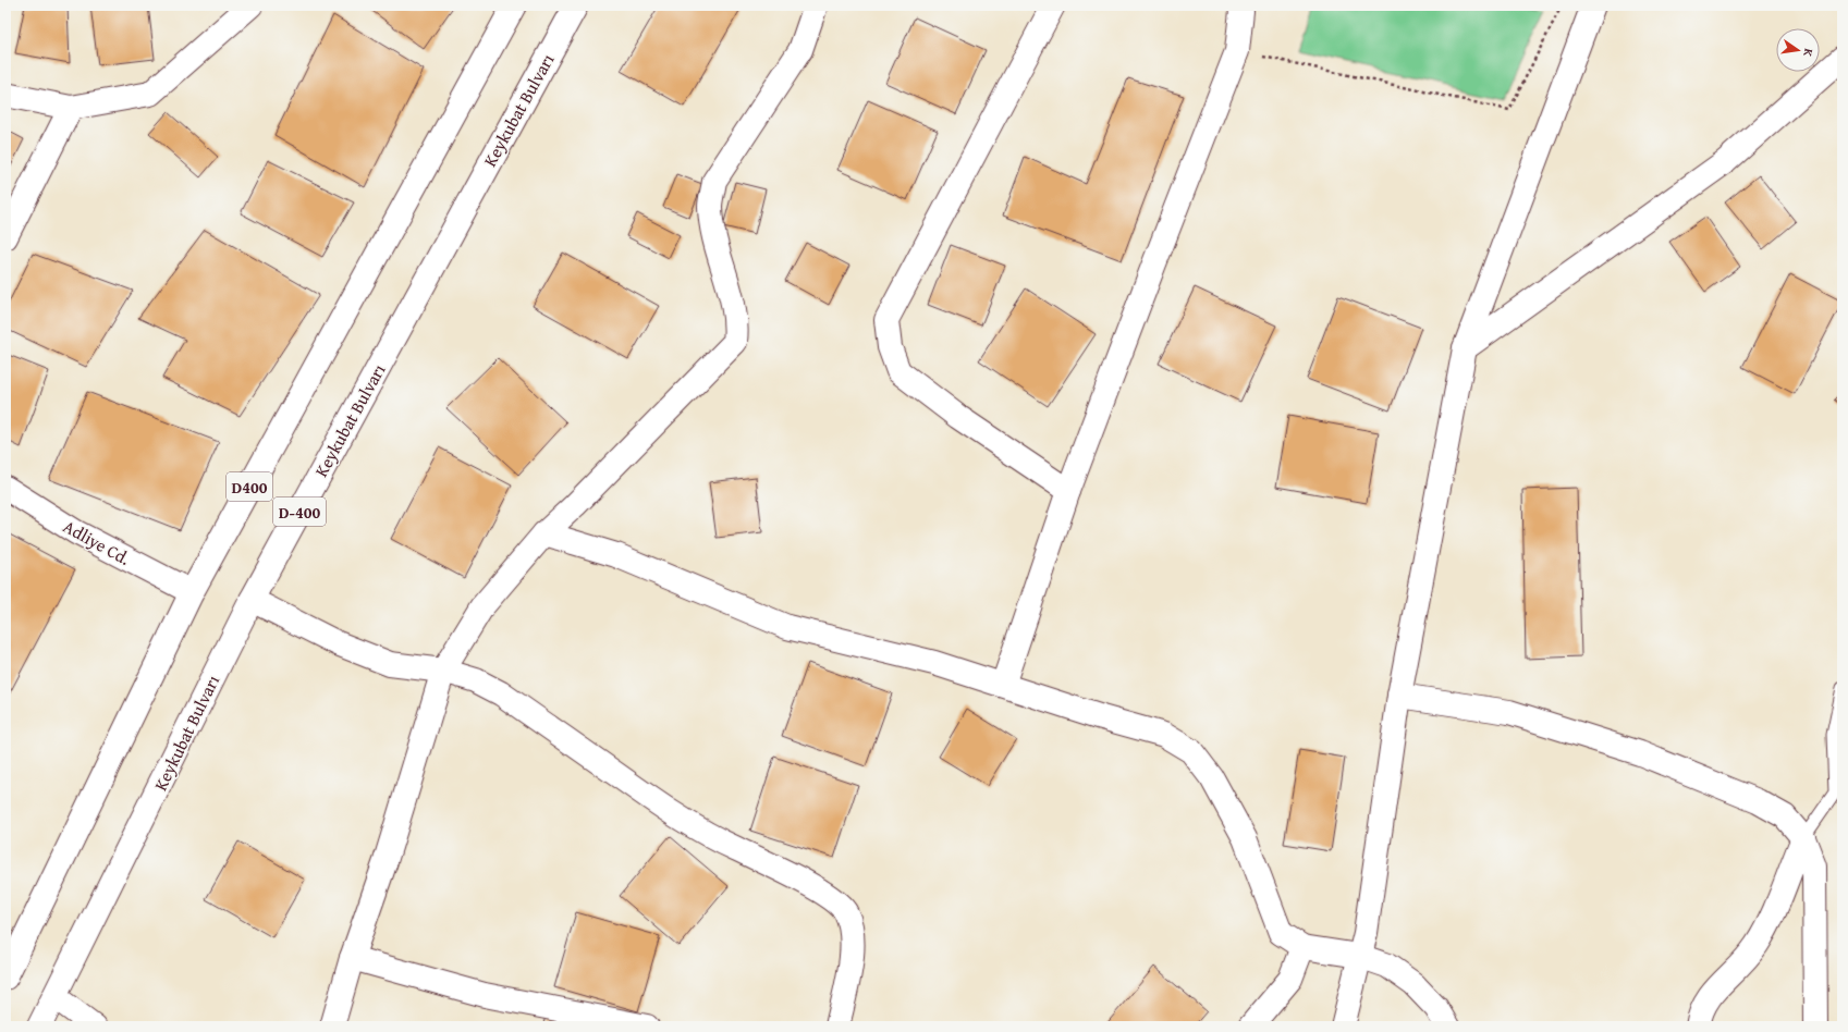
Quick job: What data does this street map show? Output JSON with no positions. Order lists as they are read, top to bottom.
{
  "streets": {
    "main road": [
      "Keykubat Bulvarı",
      "D400",
      "D-400",
      "Adliye Cd."
    ]
  },
  "crossings": [
    ["D400", "Adliye Cd."]
  ],
  "north": "right"
}
